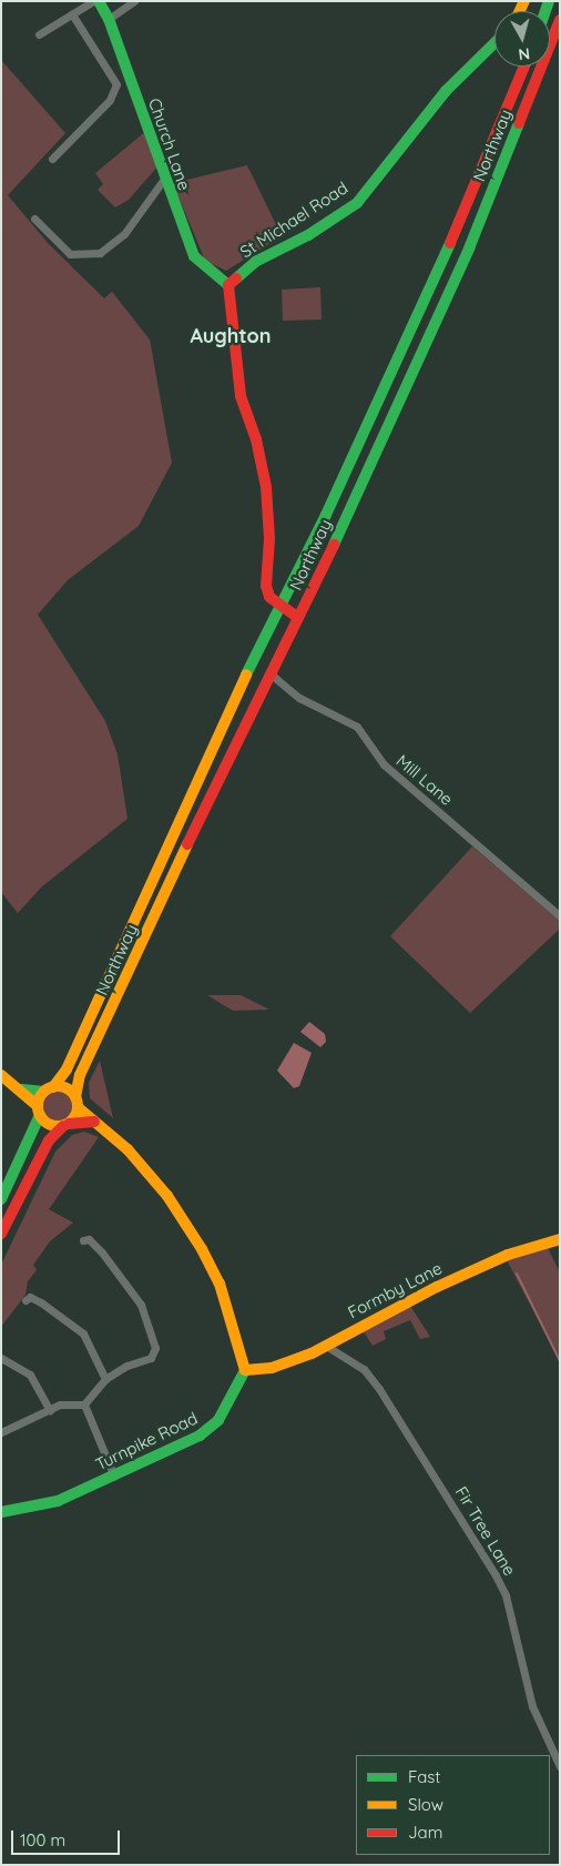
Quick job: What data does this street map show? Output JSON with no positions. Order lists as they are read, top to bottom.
{
  "streets": {
    "main road": [
      "Church Lane",
      "Northway",
      "St Michael Road",
      "Formby Lane",
      "Turnpike Road"
    ],
    "street": ["Mill Lane", "Fir Tree Lane"]
  },
  "crossings": [
    ["Church Lane", "St Michael Road"],
    ["Northway", "Mill Lane"],
    ["Formby Lane", "Turnpike Road"],
    ["Formby Lane", "Fir Tree Lane"]
  ],
  "districts": ["Aughton"],
  "legend": ["Fast", "Slow", "Jam"],
  "scale_bar": "100 m",
  "north": "bottom"
}
